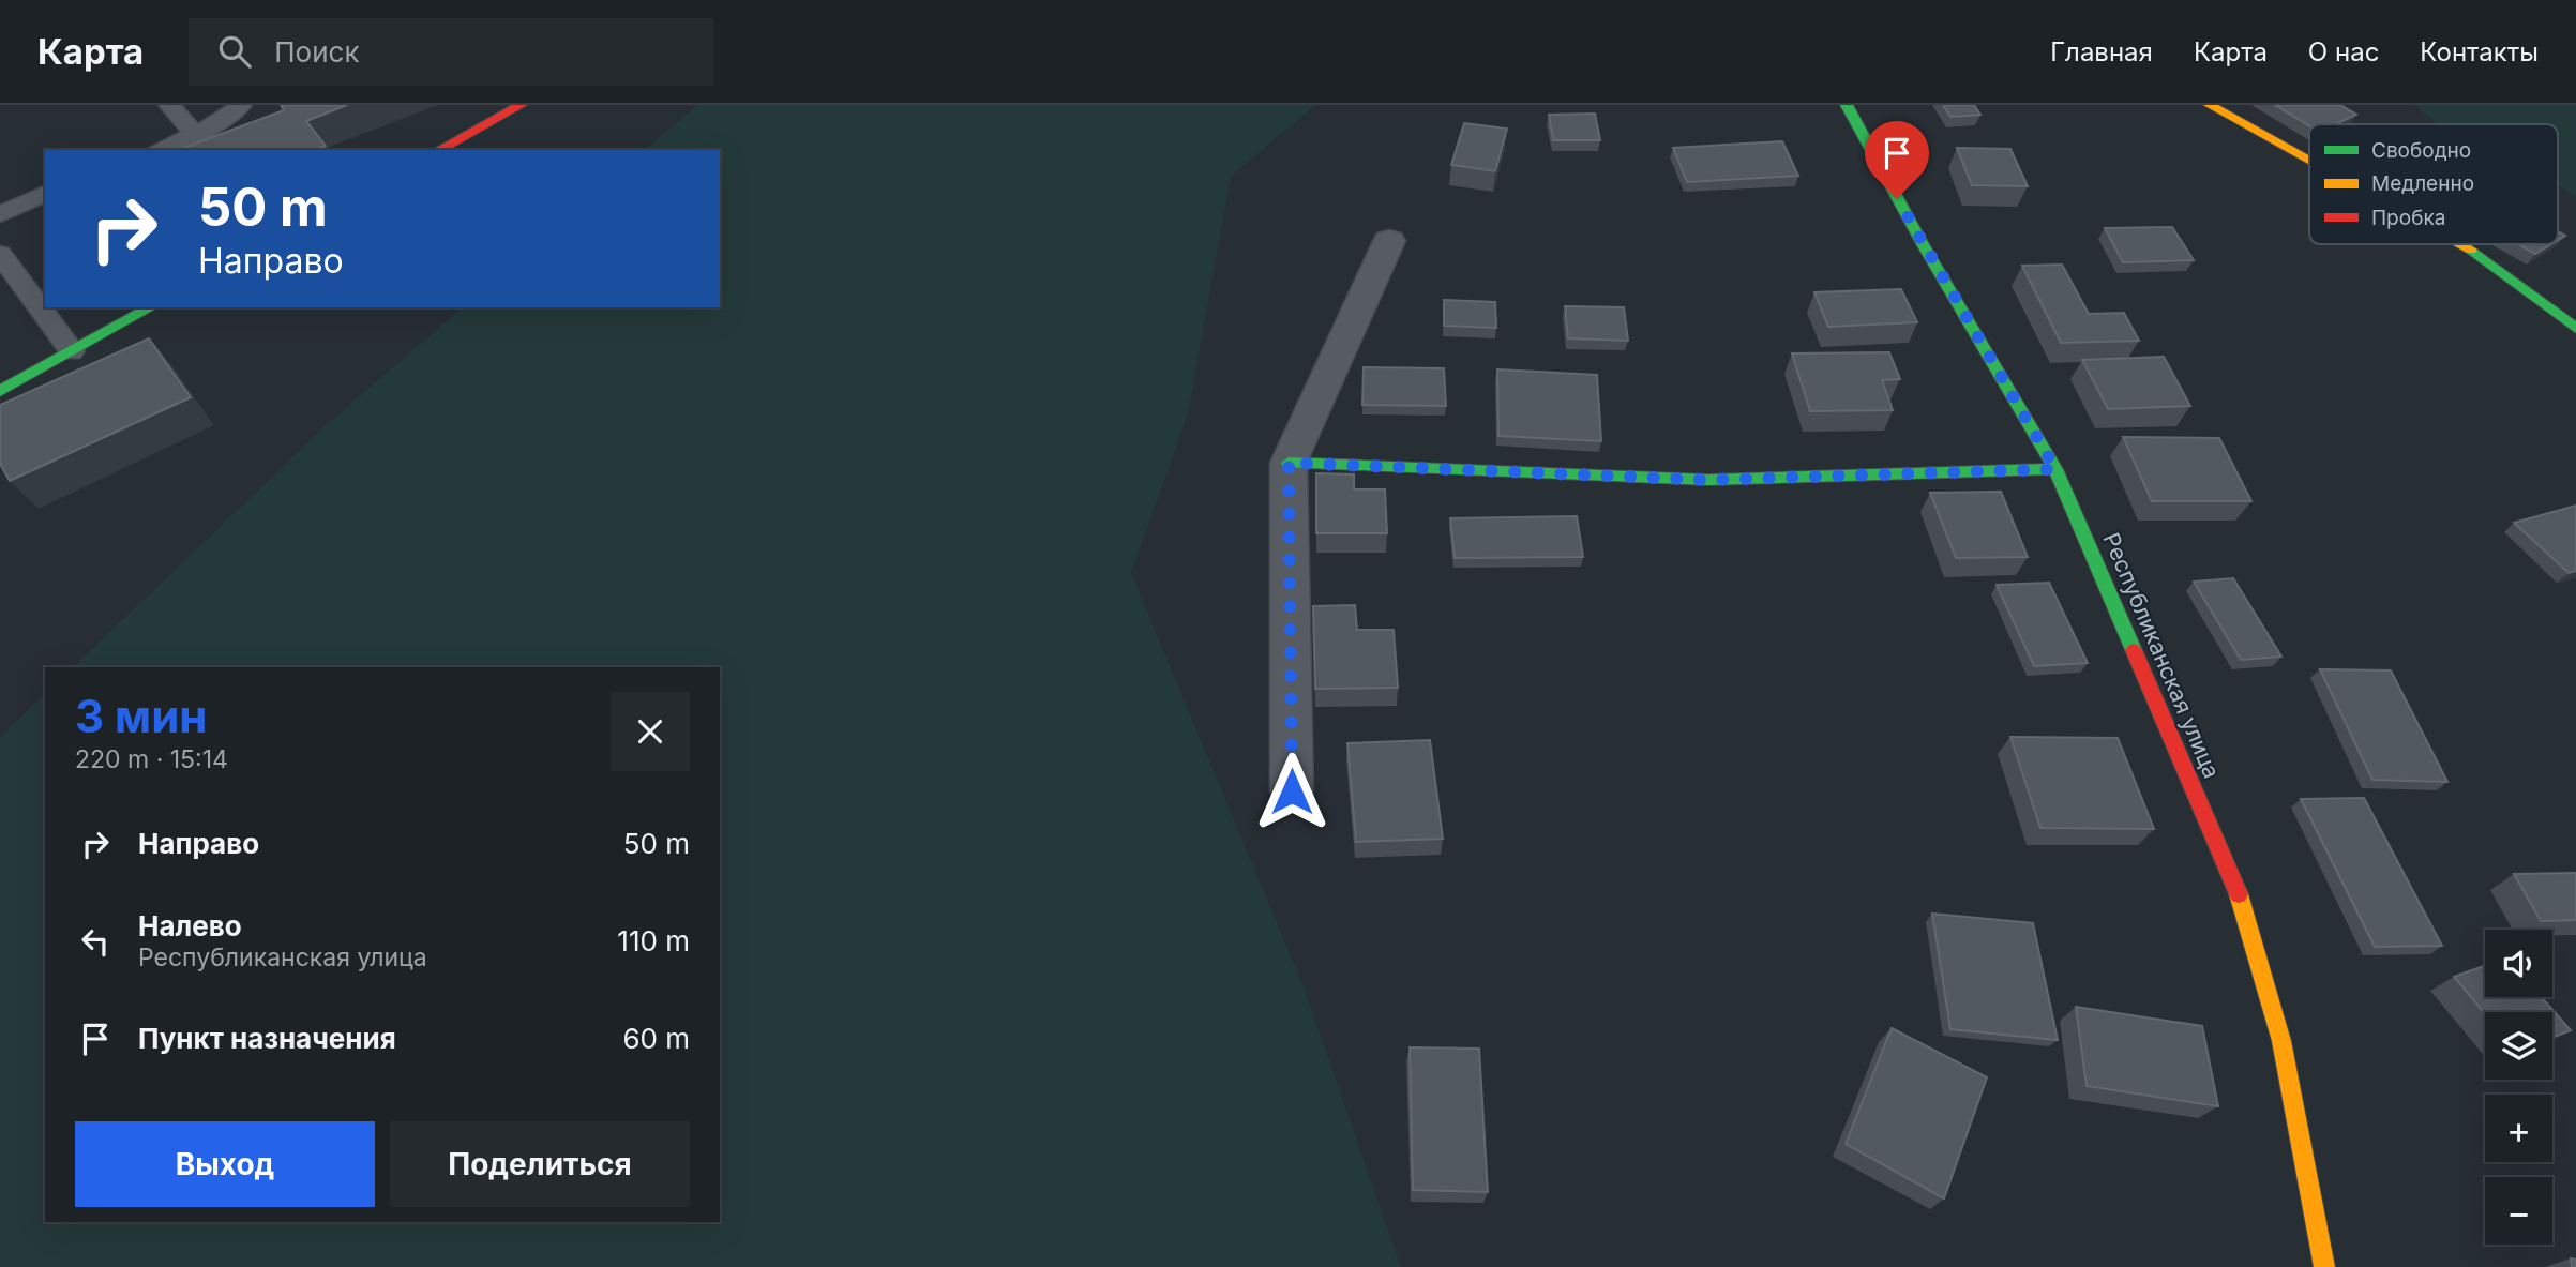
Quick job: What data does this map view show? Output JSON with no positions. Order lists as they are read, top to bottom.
{
  "streets": {
    "street": ["Республиканская улица"]
  },
  "legend": ["Свободно", "Медленно", "Пробка"],
  "page": {
    "header": "Карта",
    "search": "Поиск",
    "nav": [
      "Главная",
      "Карта",
      "О нас",
      "Контакты"
    ],
    "turn": ["50 m", "Направо"],
    "heading": ["3 мин", "220 m · 15:14"],
    "list": [
      {
        "name": "Направо",
        "value": "50 m"
      },
      {
        "name": "Налево",
        "note": "Республиканская улица",
        "value": "110 m"
      },
      {
        "name": "Пункт назначения",
        "value": "60 m"
      }
    ],
    "map_buttons": ["+", "−"],
    "buttons": ["Выход", "Поделиться"]
  }
}
